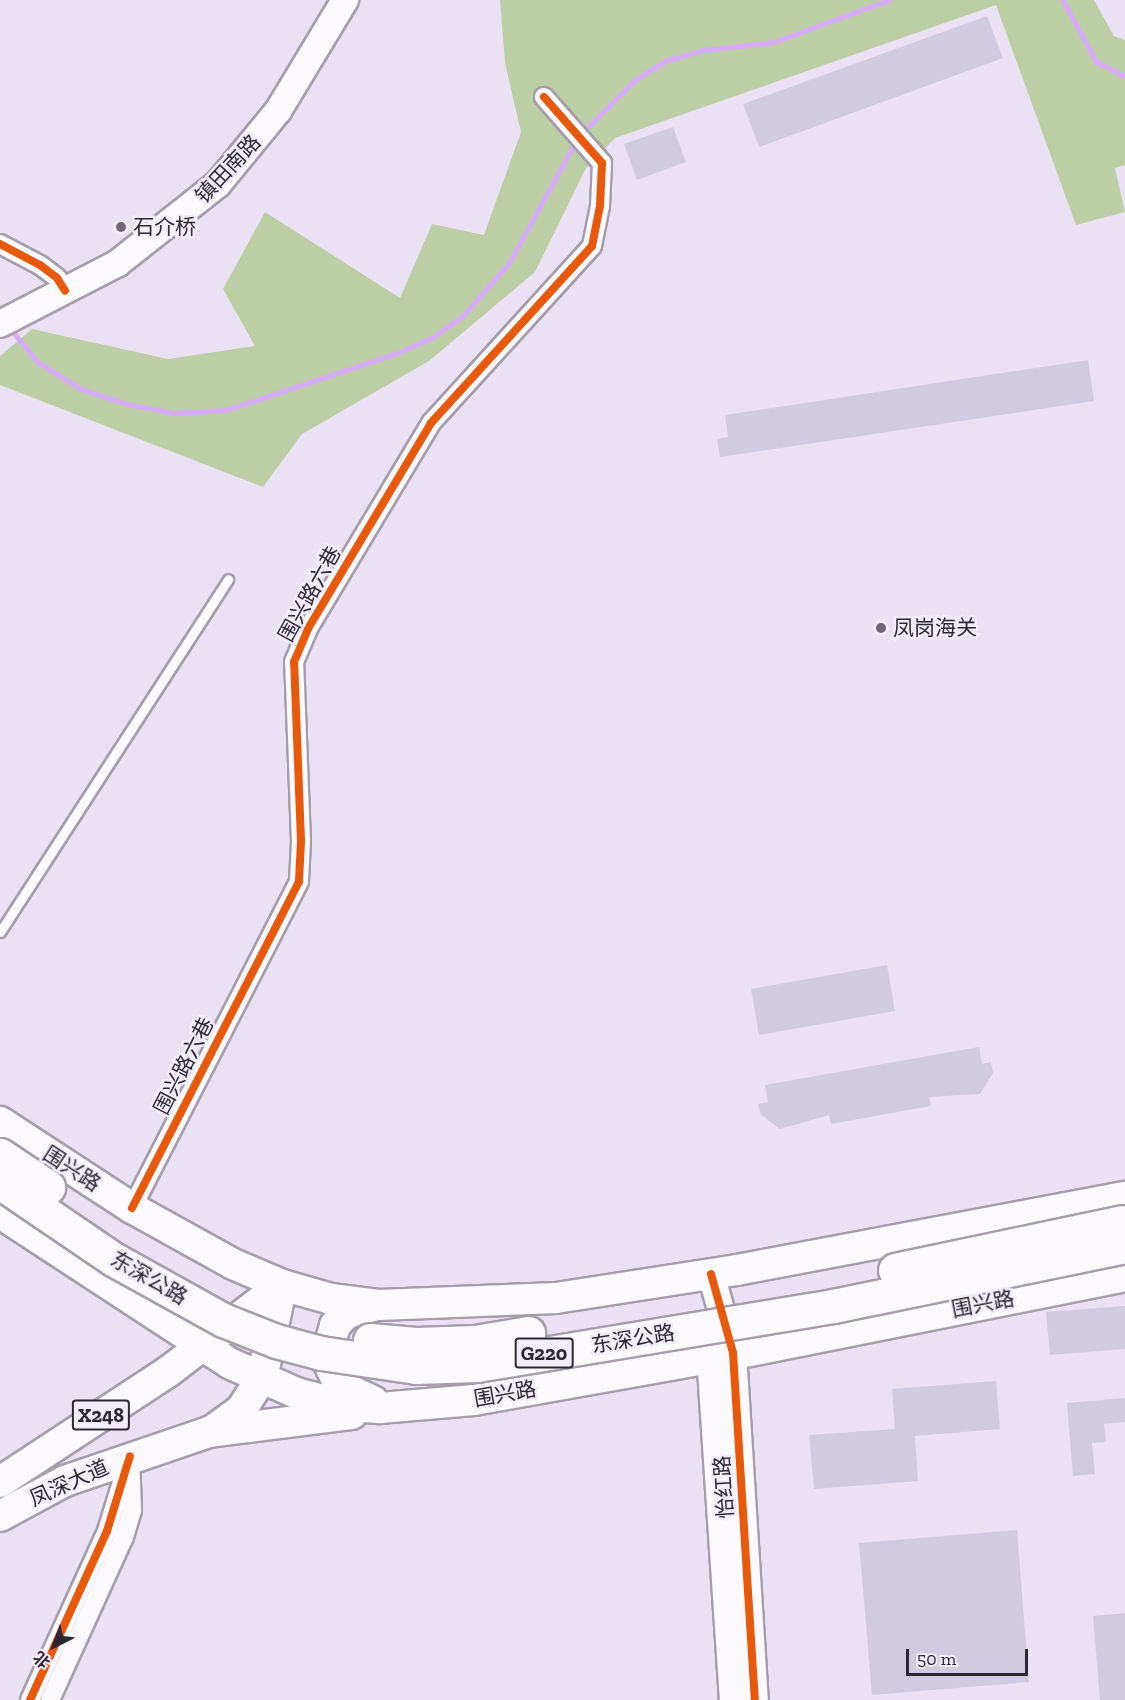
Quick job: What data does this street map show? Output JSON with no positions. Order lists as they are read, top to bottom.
{
  "streets": {
    "highway": ["东深公路", "G220"],
    "main road": [
      "镇田南路",
      "围兴路",
      "X248",
      "凤深大道",
      "怡红路"
    ],
    "street": ["围兴路六巷"]
  },
  "crossings": [
    ["围兴路六巷", "围兴路"],
    ["围兴路", "东深公路"],
    ["围兴路", "X248"],
    ["围兴路", "凤深大道"],
    ["围兴路", "怡红路"],
    ["X248", "凤深大道"]
  ],
  "places": ["石介桥", "凤岗海关"],
  "scale_bar": "50 m",
  "north": "bottom left"
}
